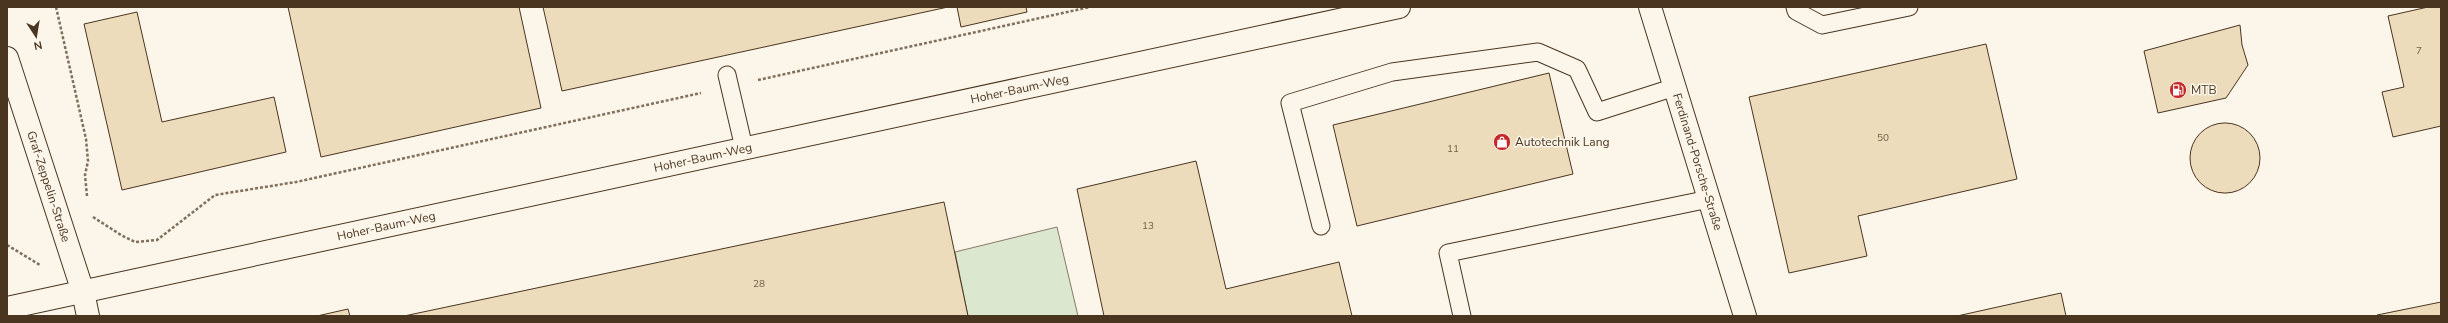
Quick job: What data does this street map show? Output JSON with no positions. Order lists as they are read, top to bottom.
{
  "streets": {
    "street": ["Hoher-Baum-Weg", "Ferdinand-Porsche-Straße", "Graf-Zeppelin-Straße"]
  },
  "crossings": [
    ["Hoher-Baum-Weg", "Graf-Zeppelin-Straße"]
  ],
  "places": {
    "fuel station": ["MTB"],
    "shop": ["Autotechnik Lang"]
  },
  "house_numbers": [
    "7",
    "50",
    "11",
    "13",
    "28"
  ],
  "north": "bottom"
}
